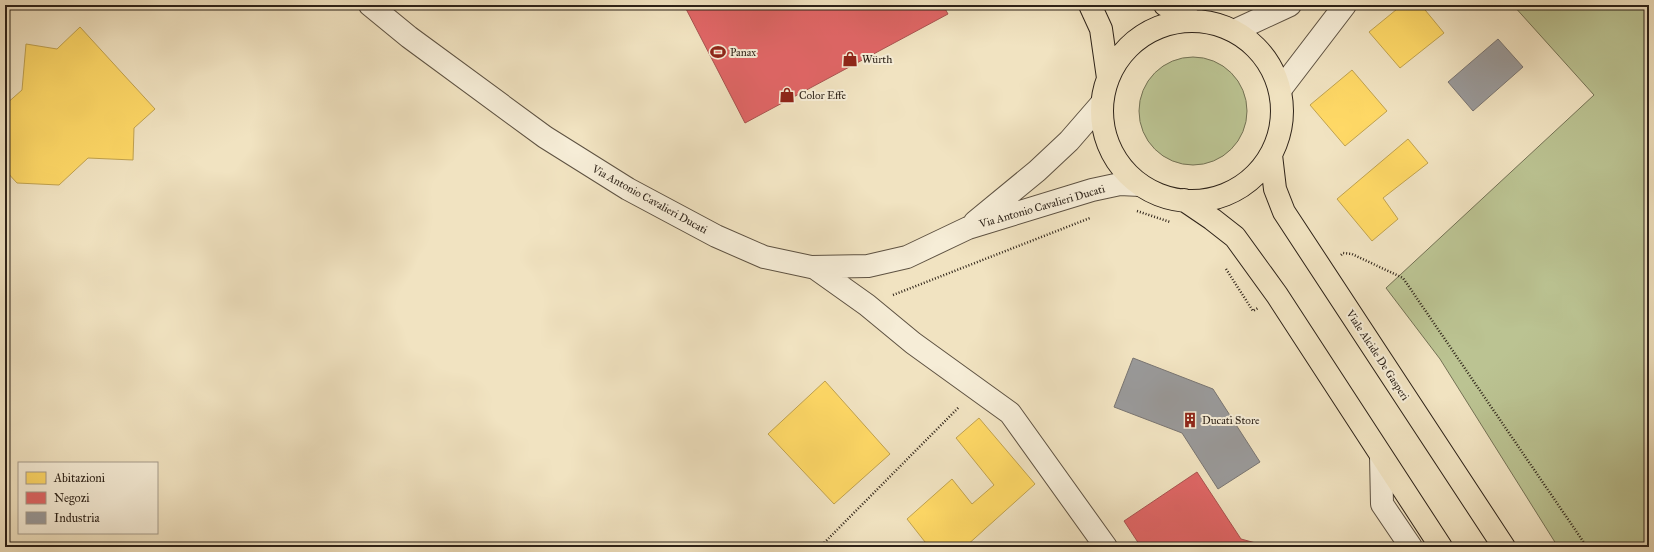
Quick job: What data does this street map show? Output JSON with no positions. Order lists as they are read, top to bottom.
{
  "streets": {
    "main road": ["Viale Alcide De Gasperi"],
    "street": ["Via Antonio Cavalieri Ducati"]
  },
  "places": {
    "sports": ["Panax"],
    "shop": ["Würth", "Color Effe"],
    "building": ["Ducati Store"]
  },
  "legend": ["Abitazioni", "Negozi", "Industria"]
}
